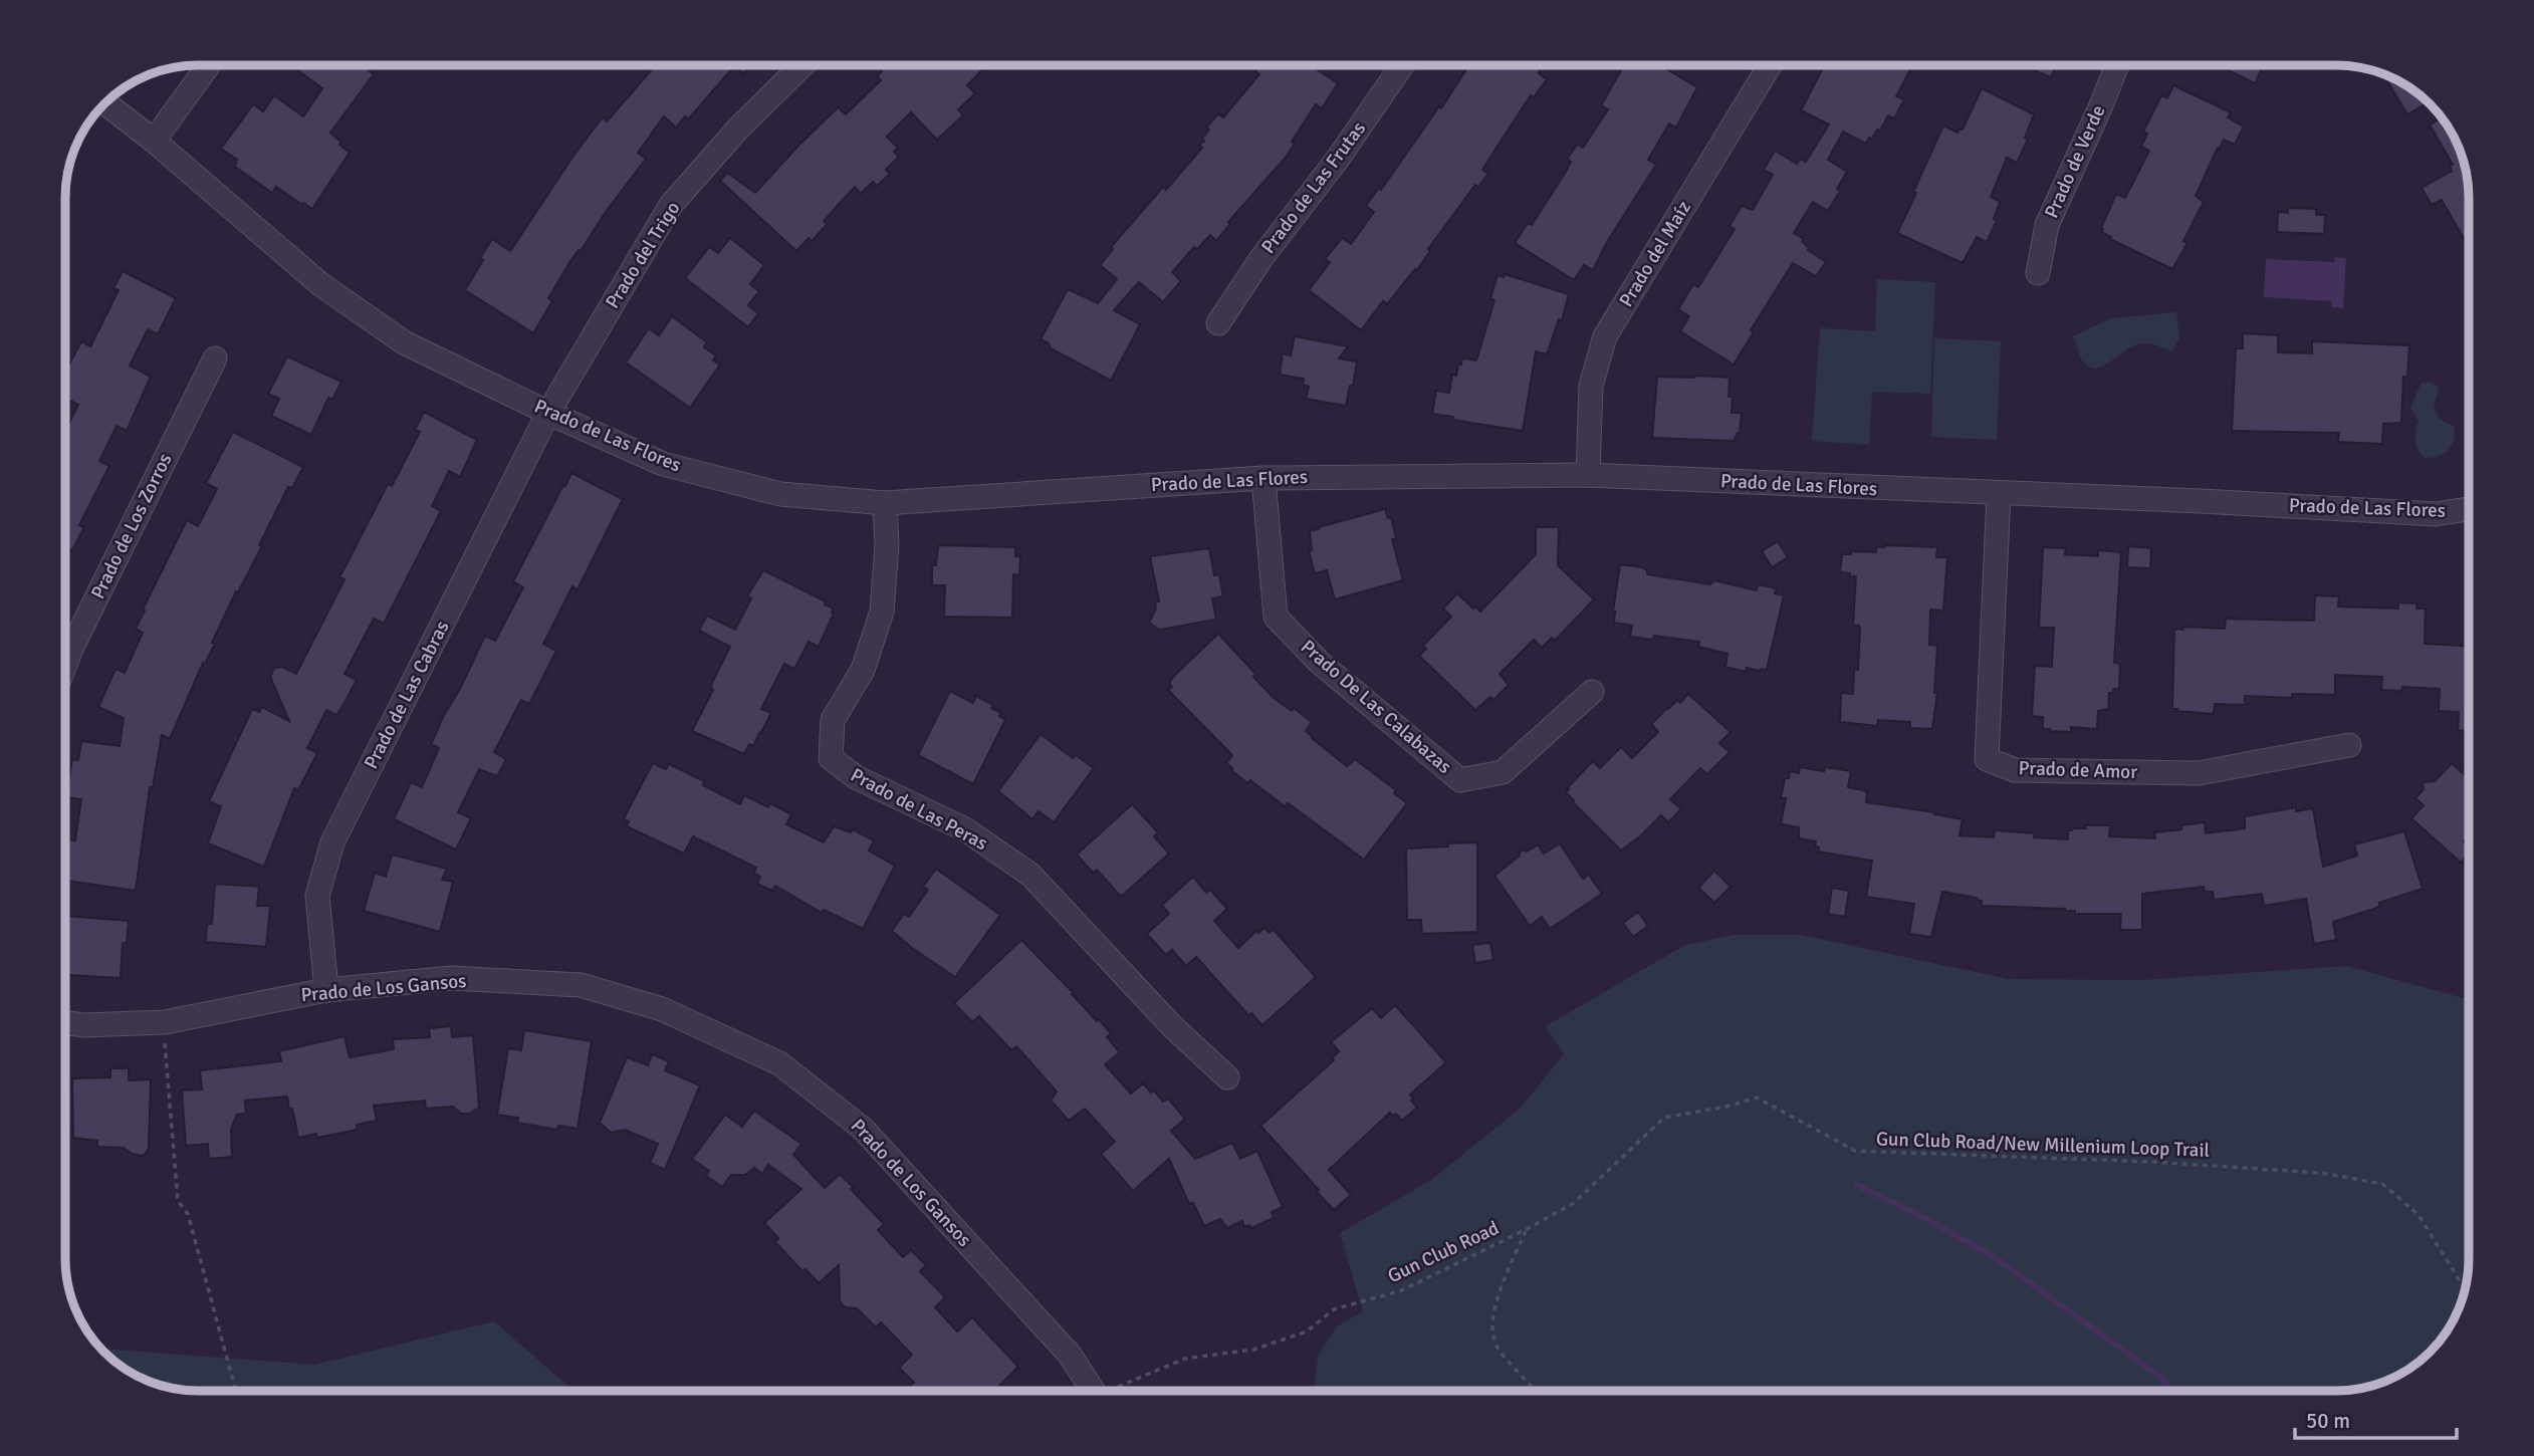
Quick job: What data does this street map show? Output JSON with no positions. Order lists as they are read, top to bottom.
{
  "streets": {
    "street": [
      "Prado de Verde",
      "Prado de Las Frutas",
      "Prado del Maíz",
      "Prado del Trigo",
      "Prado de Las Flores",
      "Prado de Los Zorros",
      "Prado de Las Cabras",
      "Prado De Las Calabazas",
      "Prado de Amor",
      "Prado de Las Peras",
      "Prado de Los Gansos"
    ],
    "path": ["Gun Club Road/New Millenium Loop Trail", "Gun Club Road"]
  },
  "crossings": [
    ["Prado del Maíz", "Prado de Las Flores"],
    ["Prado del Trigo", "Prado de Las Flores"],
    ["Prado del Trigo", "Prado de Las Cabras"],
    ["Prado de Las Flores", "Prado de Las Cabras"],
    ["Prado de Las Flores", "Prado De Las Calabazas"],
    ["Prado de Las Flores", "Prado de Amor"],
    ["Prado de Las Flores", "Prado de Las Peras"],
    ["Prado de Las Cabras", "Prado de Los Gansos"],
    ["Gun Club Road/New Millenium Loop Trail", "Gun Club Road"]
  ],
  "scale_bar": "50 m"
}
